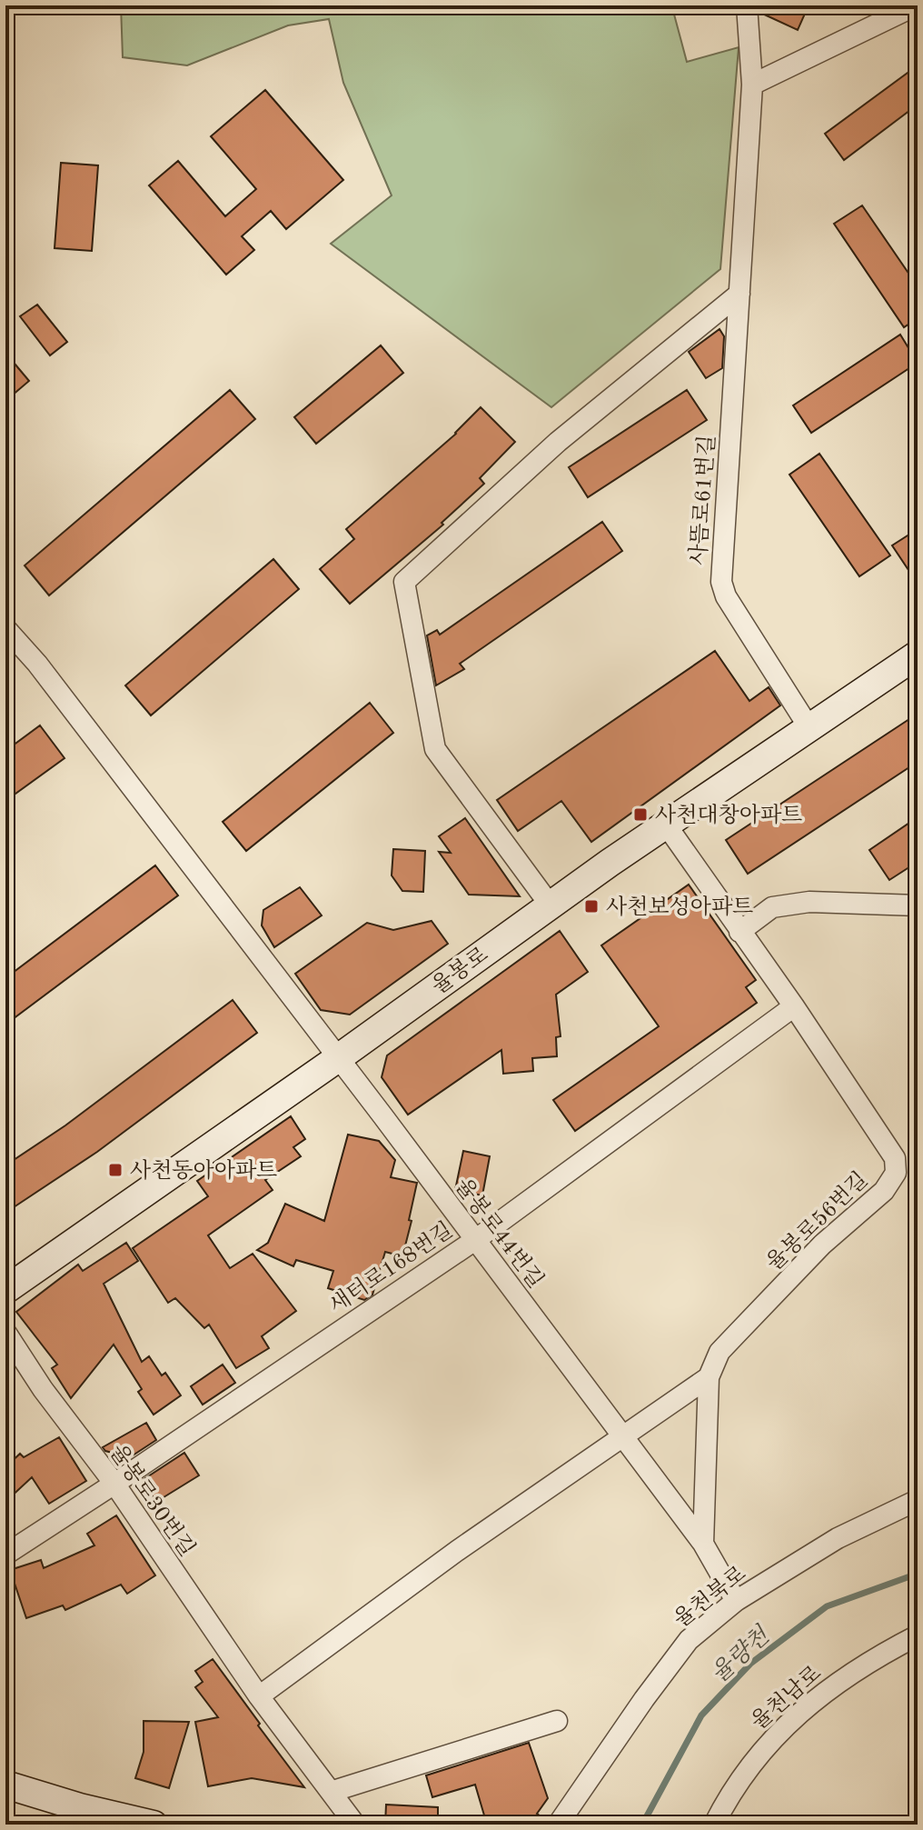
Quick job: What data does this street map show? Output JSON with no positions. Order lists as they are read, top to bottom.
{
  "streets": {
    "street": [
      "사뜸로61번길",
      "율봉로",
      "율봉로56번길",
      "율봉로44번길",
      "새터로168번길",
      "율봉로30번길",
      "율천북로",
      "율천남로"
    ]
  },
  "crossings": [
    ["사뜸로61번길", "율봉로"],
    ["율봉로", "율봉로56번길"],
    ["율봉로", "율봉로44번길"],
    ["율봉로56번길", "율봉로44번길"],
    ["율봉로56번길", "새터로168번길"],
    ["율봉로44번길", "새터로168번길"],
    ["율봉로44번길", "율천북로"],
    ["새터로168번길", "율봉로30번길"]
  ],
  "water": ["율량천"],
  "places": {
    "transit": ["사천대창아파트", "사천보성아파트", "사천동아아파트"]
  }
}
